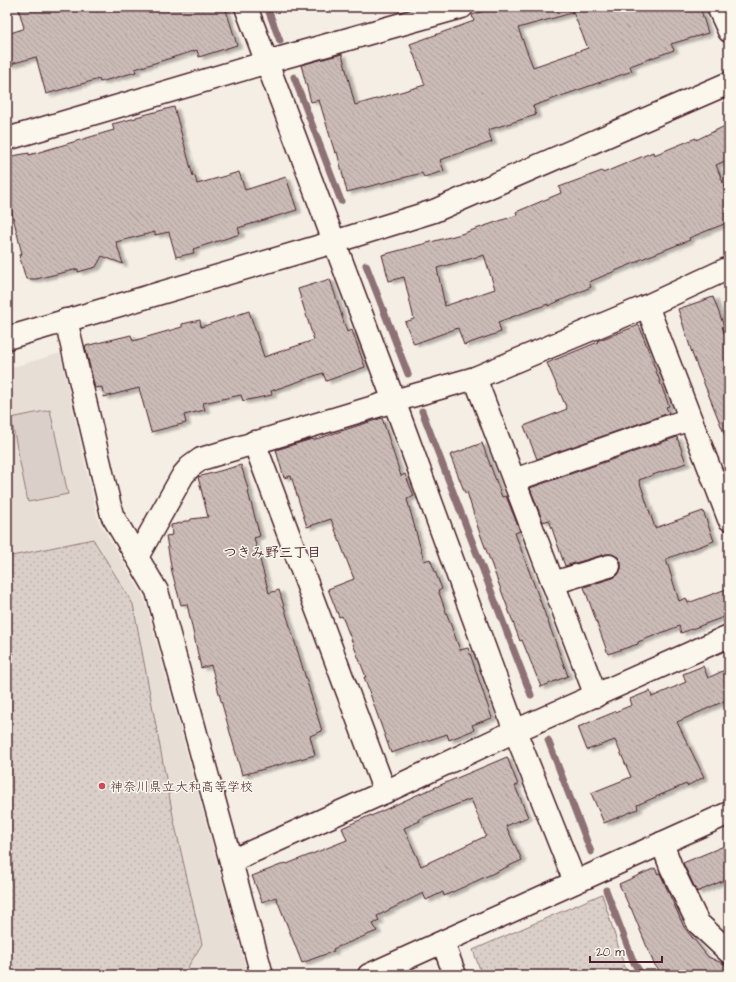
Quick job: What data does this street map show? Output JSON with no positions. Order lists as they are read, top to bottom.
{
  "districts": ["つきみ野三丁目"],
  "places": ["神奈川県立大和高等学校"],
  "scale_bar": "20 m"
}
